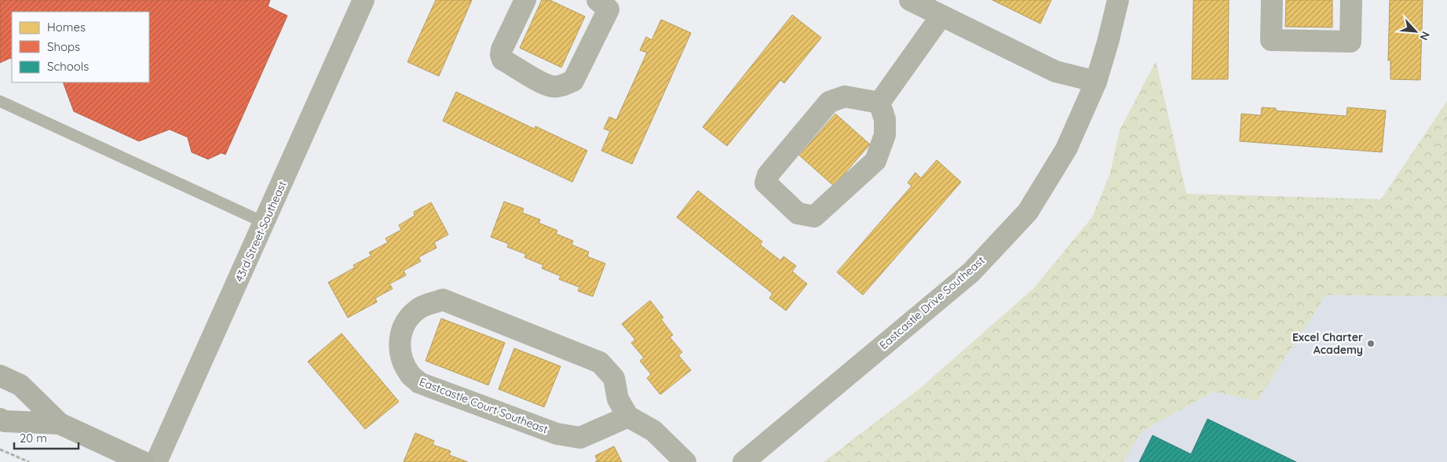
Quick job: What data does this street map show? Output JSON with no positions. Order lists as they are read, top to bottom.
{
  "streets": {
    "street": ["43rd Street Southeast", "Eastcastle Drive Southeast", "Eastcastle Court Southeast"]
  },
  "places": ["Excel Charter Academy"],
  "legend": ["Homes", "Shops", "Schools"],
  "scale_bar": "20 m",
  "north": "bottom right"
}
